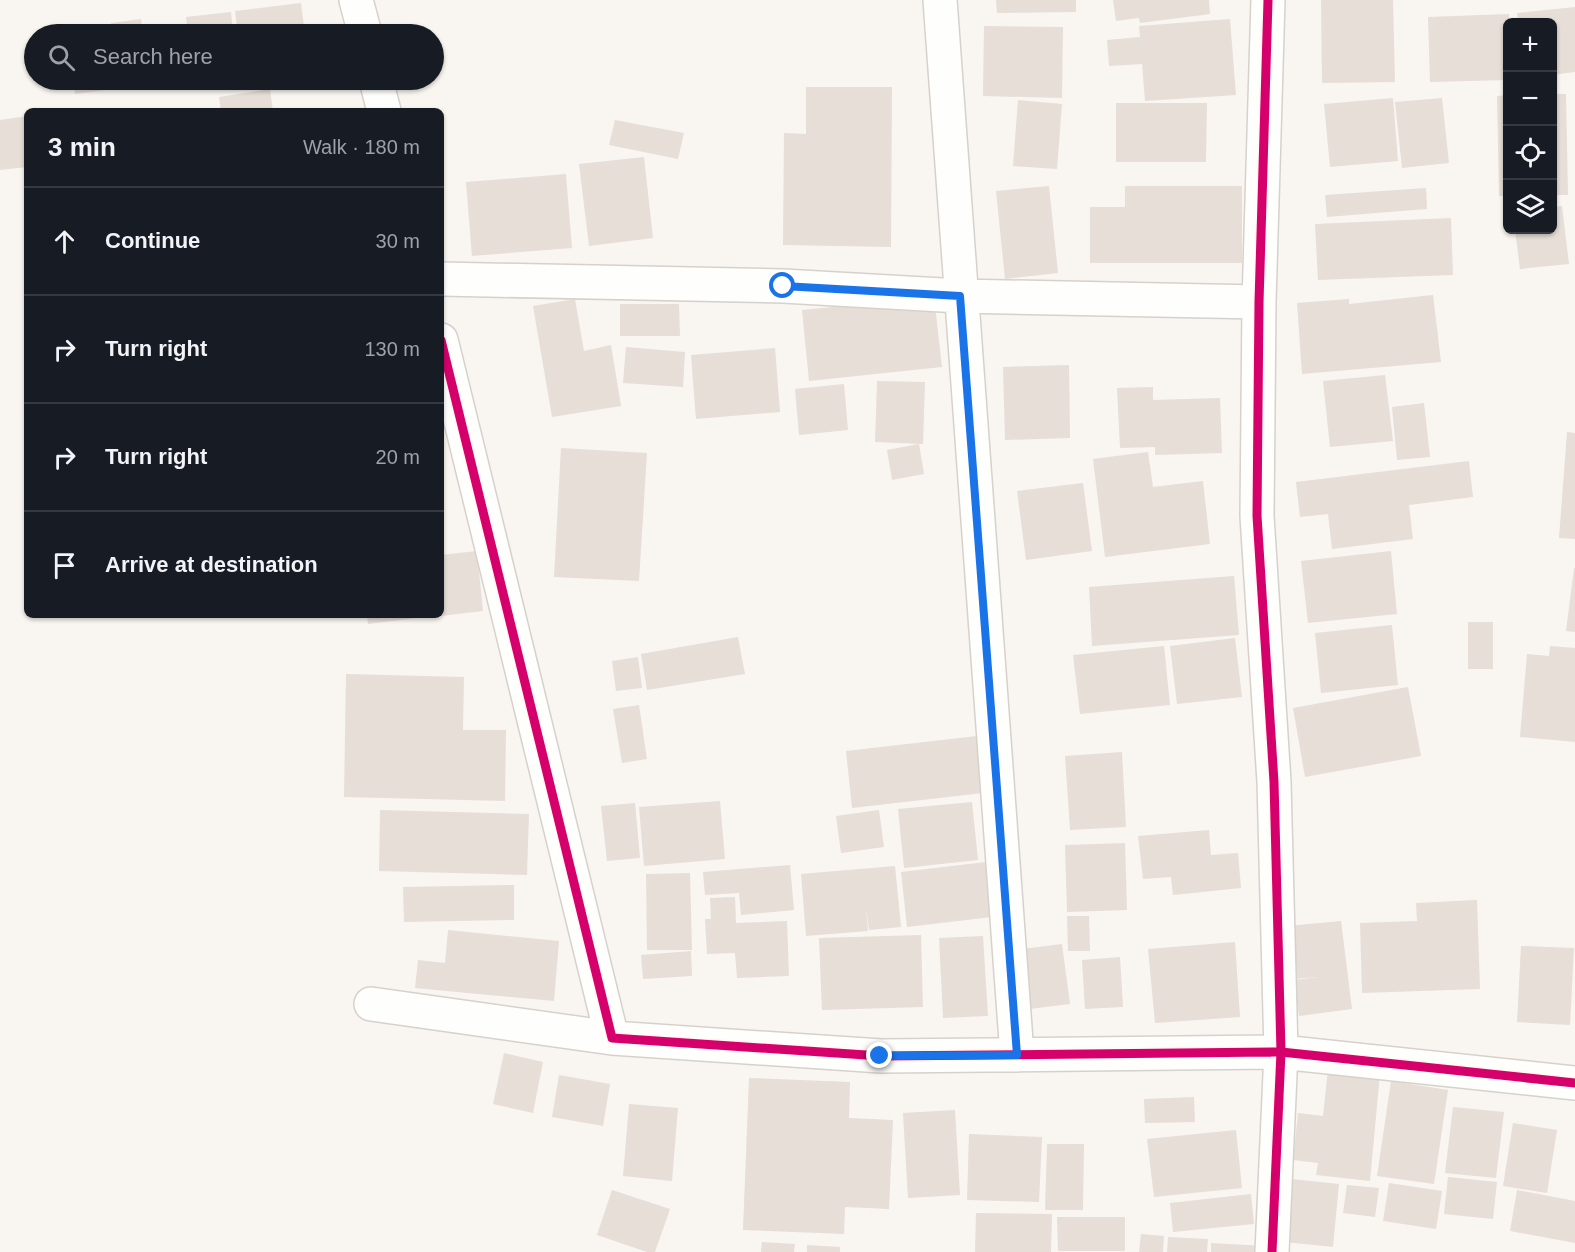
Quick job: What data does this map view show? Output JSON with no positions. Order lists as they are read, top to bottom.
{
  "page": {
    "map_buttons": ["+", "−"],
    "search": "Search here",
    "heading": ["3 min", "Walk · 180 m"],
    "list": [
      ["Continue", "30 m"],
      ["Turn right", "130 m"],
      ["Turn right", "20 m"],
      "Arrive at destination"
    ]
  }
}
